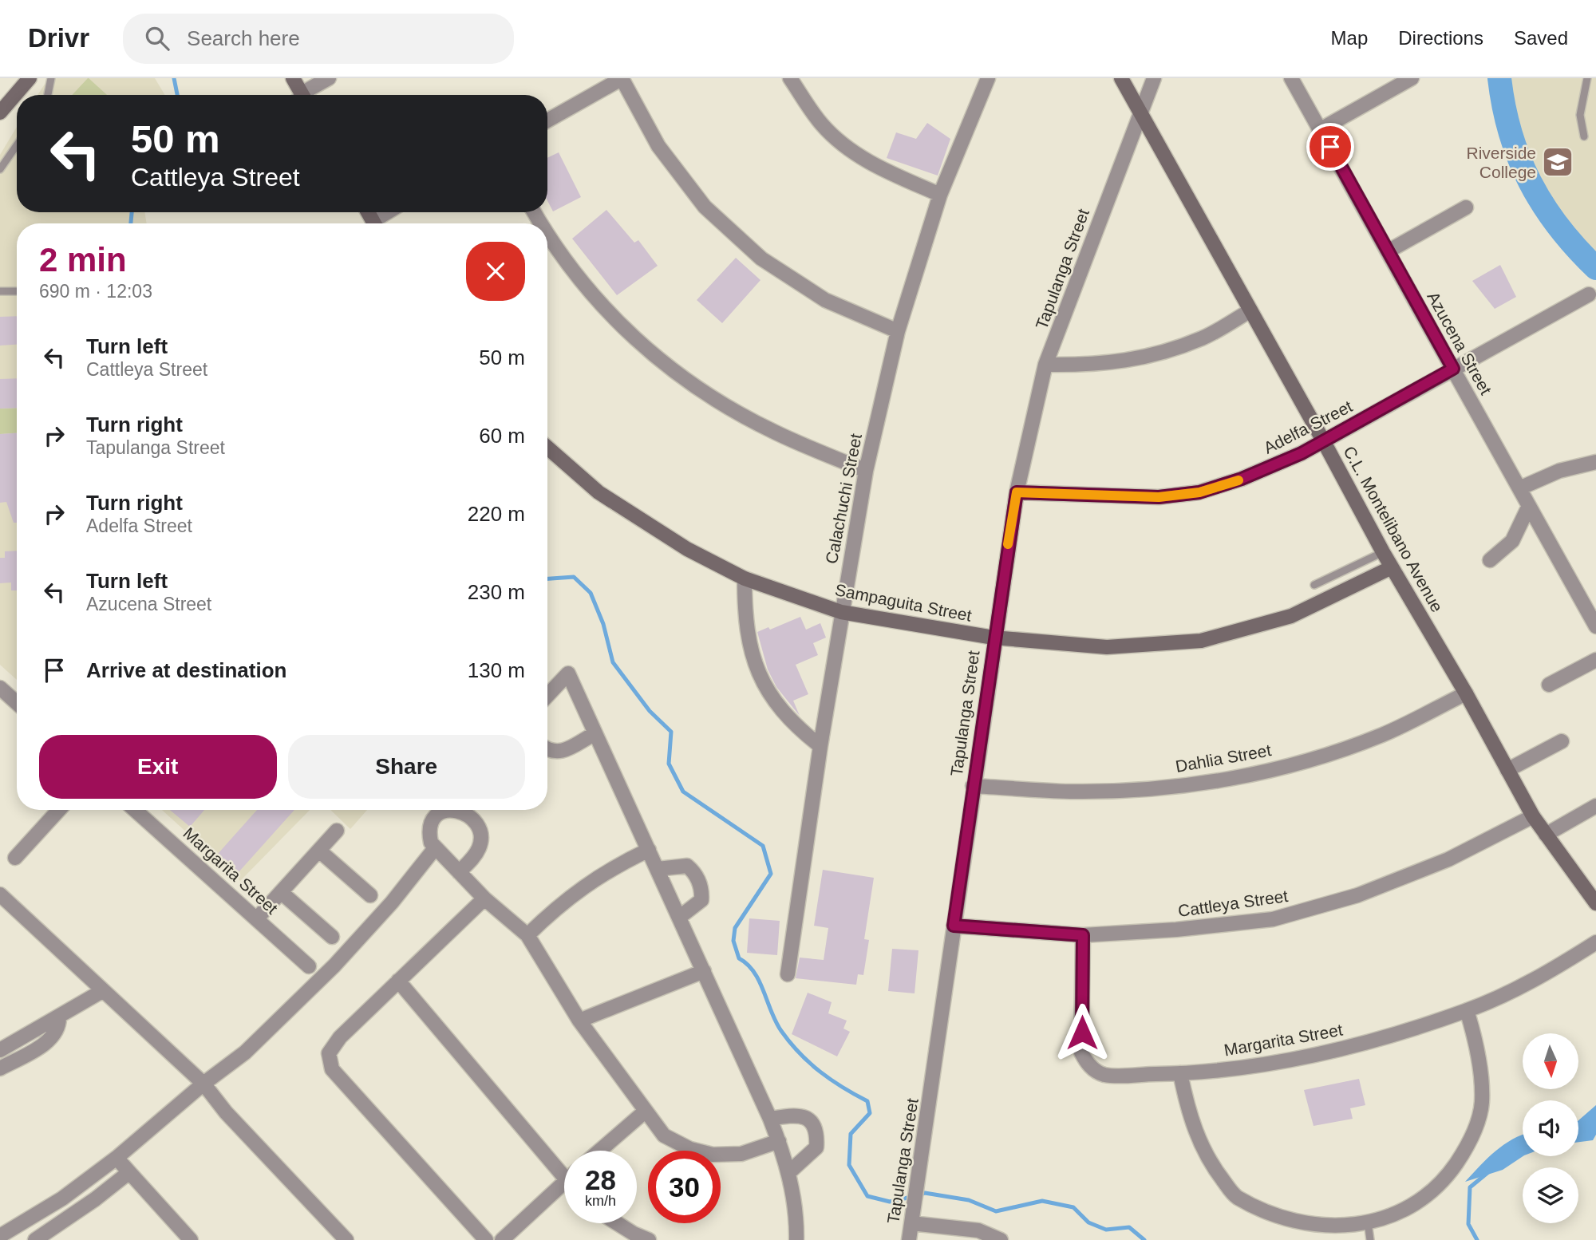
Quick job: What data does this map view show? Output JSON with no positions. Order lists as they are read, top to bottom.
{
  "streets": {
    "street": [
      "Tapulanga Street",
      "Azucena Street",
      "Adelfa Street",
      "Calachuchi Street",
      "C.L. Montelibano Avenue",
      "Sampaguita Street",
      "Dahlia Street",
      "Margarita Street",
      "Cattleya Street"
    ]
  },
  "crossings": [
    ["Tapulanga Street", "Adelfa Street"],
    ["Tapulanga Street", "C.L. Montelibano Avenue"],
    ["Tapulanga Street", "Sampaguita Street"],
    ["Tapulanga Street", "Dahlia Street"],
    ["Tapulanga Street", "Cattleya Street"],
    ["Azucena Street", "Adelfa Street"],
    ["Adelfa Street", "C.L. Montelibano Avenue"],
    ["Calachuchi Street", "Sampaguita Street"],
    ["C.L. Montelibano Avenue", "Sampaguita Street"],
    ["C.L. Montelibano Avenue", "Dahlia Street"],
    ["C.L. Montelibano Avenue", "Cattleya Street"],
    ["Margarita Street", "Cattleya Street"]
  ],
  "places": {
    "school or university": ["Riverside College"]
  },
  "north": "bottom",
  "page": {
    "header": "Drivr",
    "search": "Search here",
    "nav": ["Map", "Directions", "Saved"],
    "turn": ["50 m", "Cattleya Street"],
    "heading": ["2 min", "690 m · 12:03"],
    "list": [
      {
        "name": "Turn left",
        "note": "Cattleya Street",
        "value": "50 m"
      },
      {
        "name": "Turn right",
        "note": "Tapulanga Street",
        "value": "60 m"
      },
      {
        "name": "Turn right",
        "note": "Adelfa Street",
        "value": "220 m"
      },
      {
        "name": "Turn left",
        "note": "Azucena Street",
        "value": "230 m"
      },
      {
        "name": "Arrive at destination",
        "value": "130 m"
      }
    ],
    "buttons": ["Exit", "Share"],
    "speed": "28 km/h",
    "limit": "30"
  }
}
